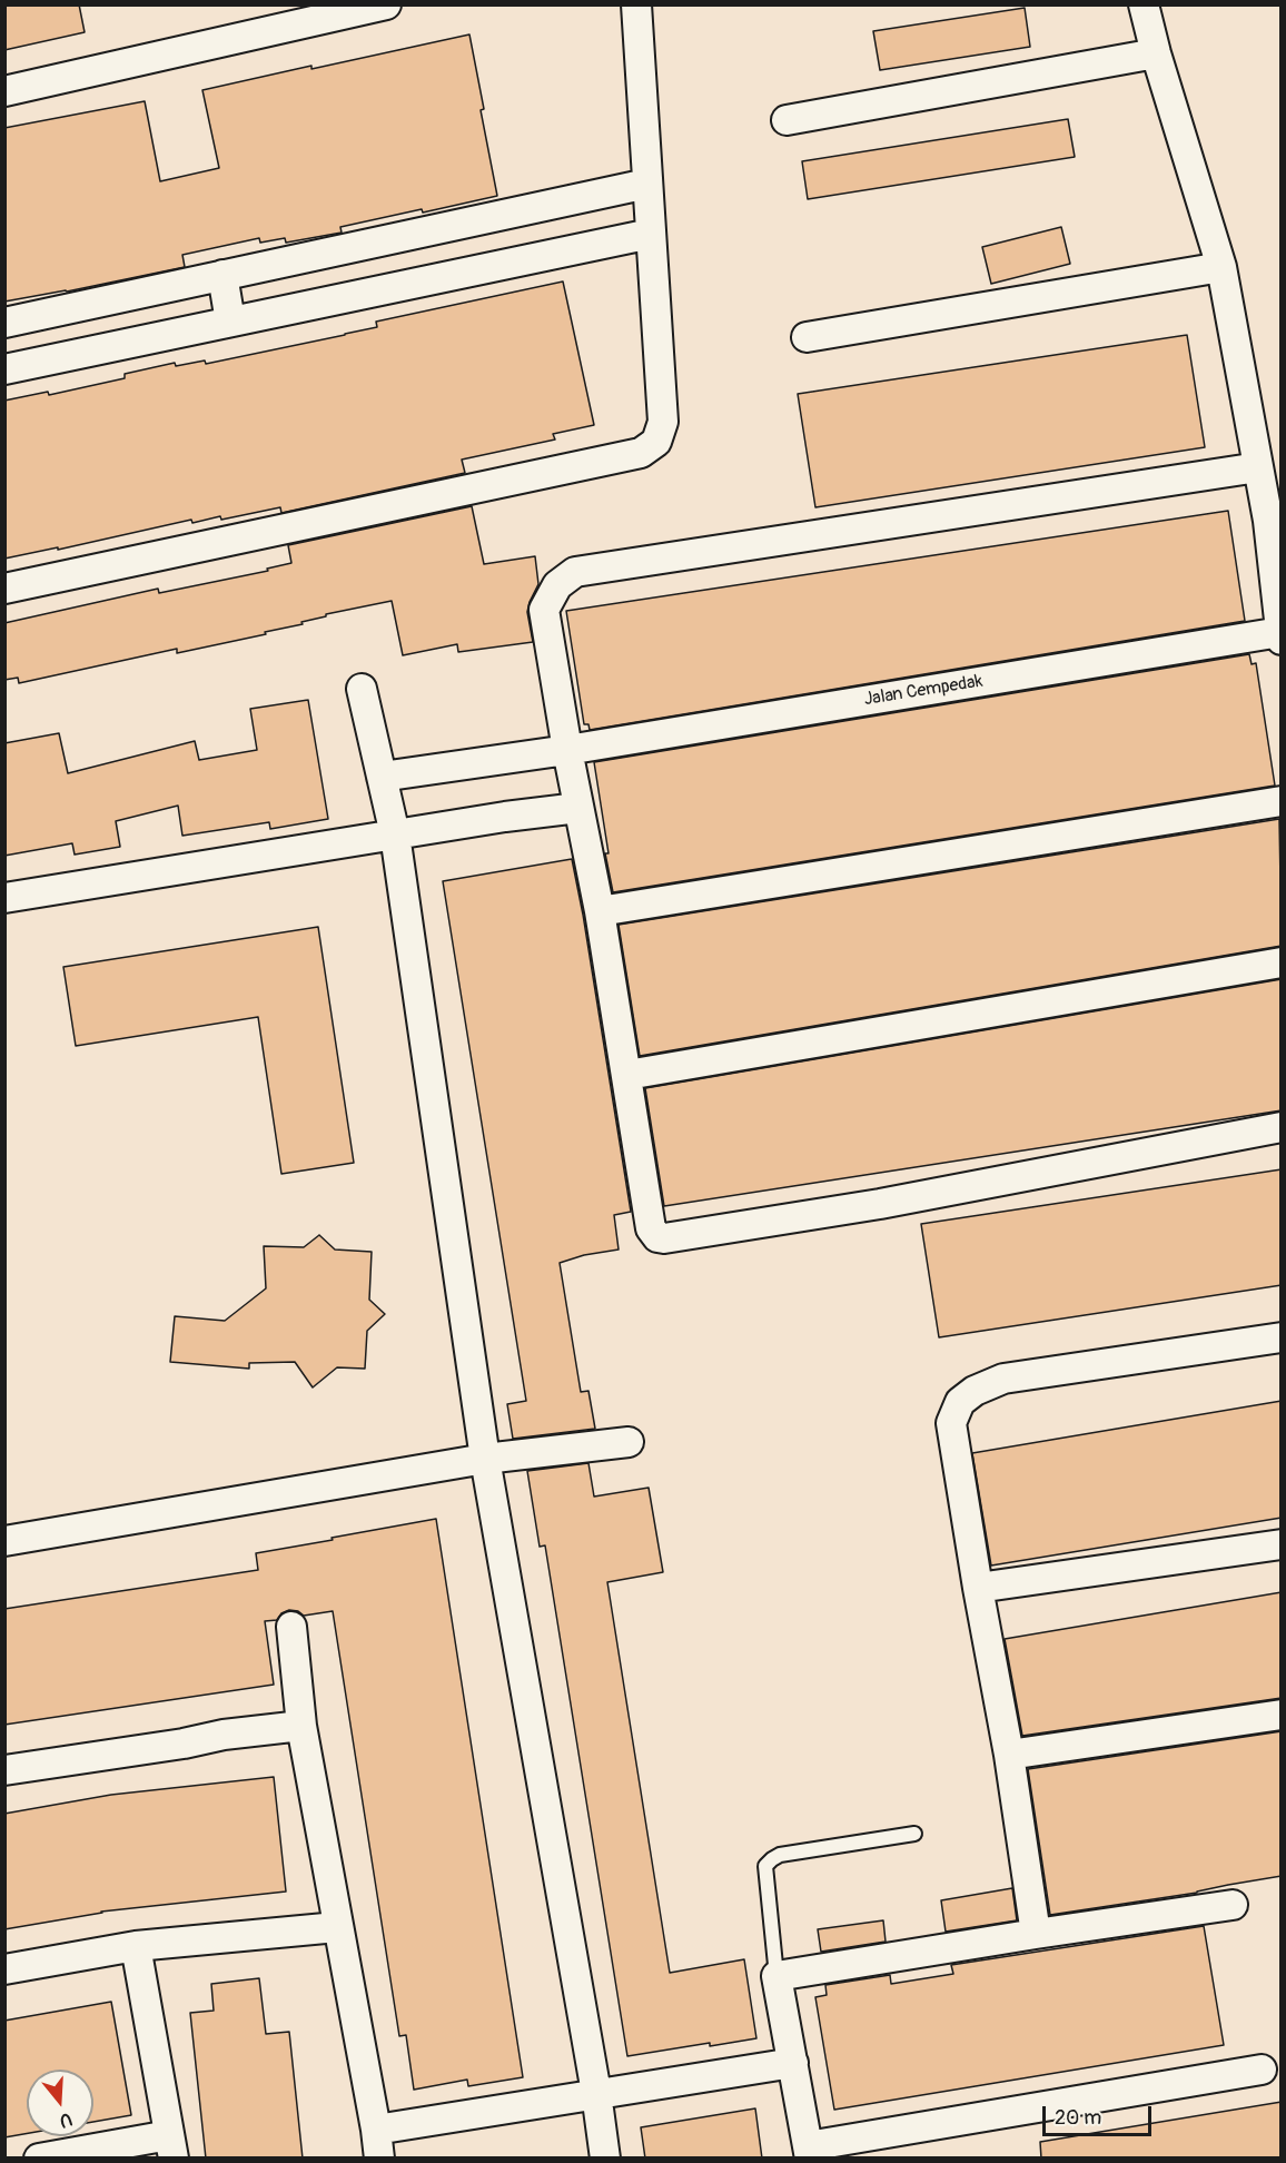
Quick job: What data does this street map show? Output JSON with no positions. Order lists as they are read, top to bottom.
{
  "streets": {
    "street": ["Jalan Cempedak"]
  },
  "scale_bar": "20 m",
  "north": "bottom"
}
